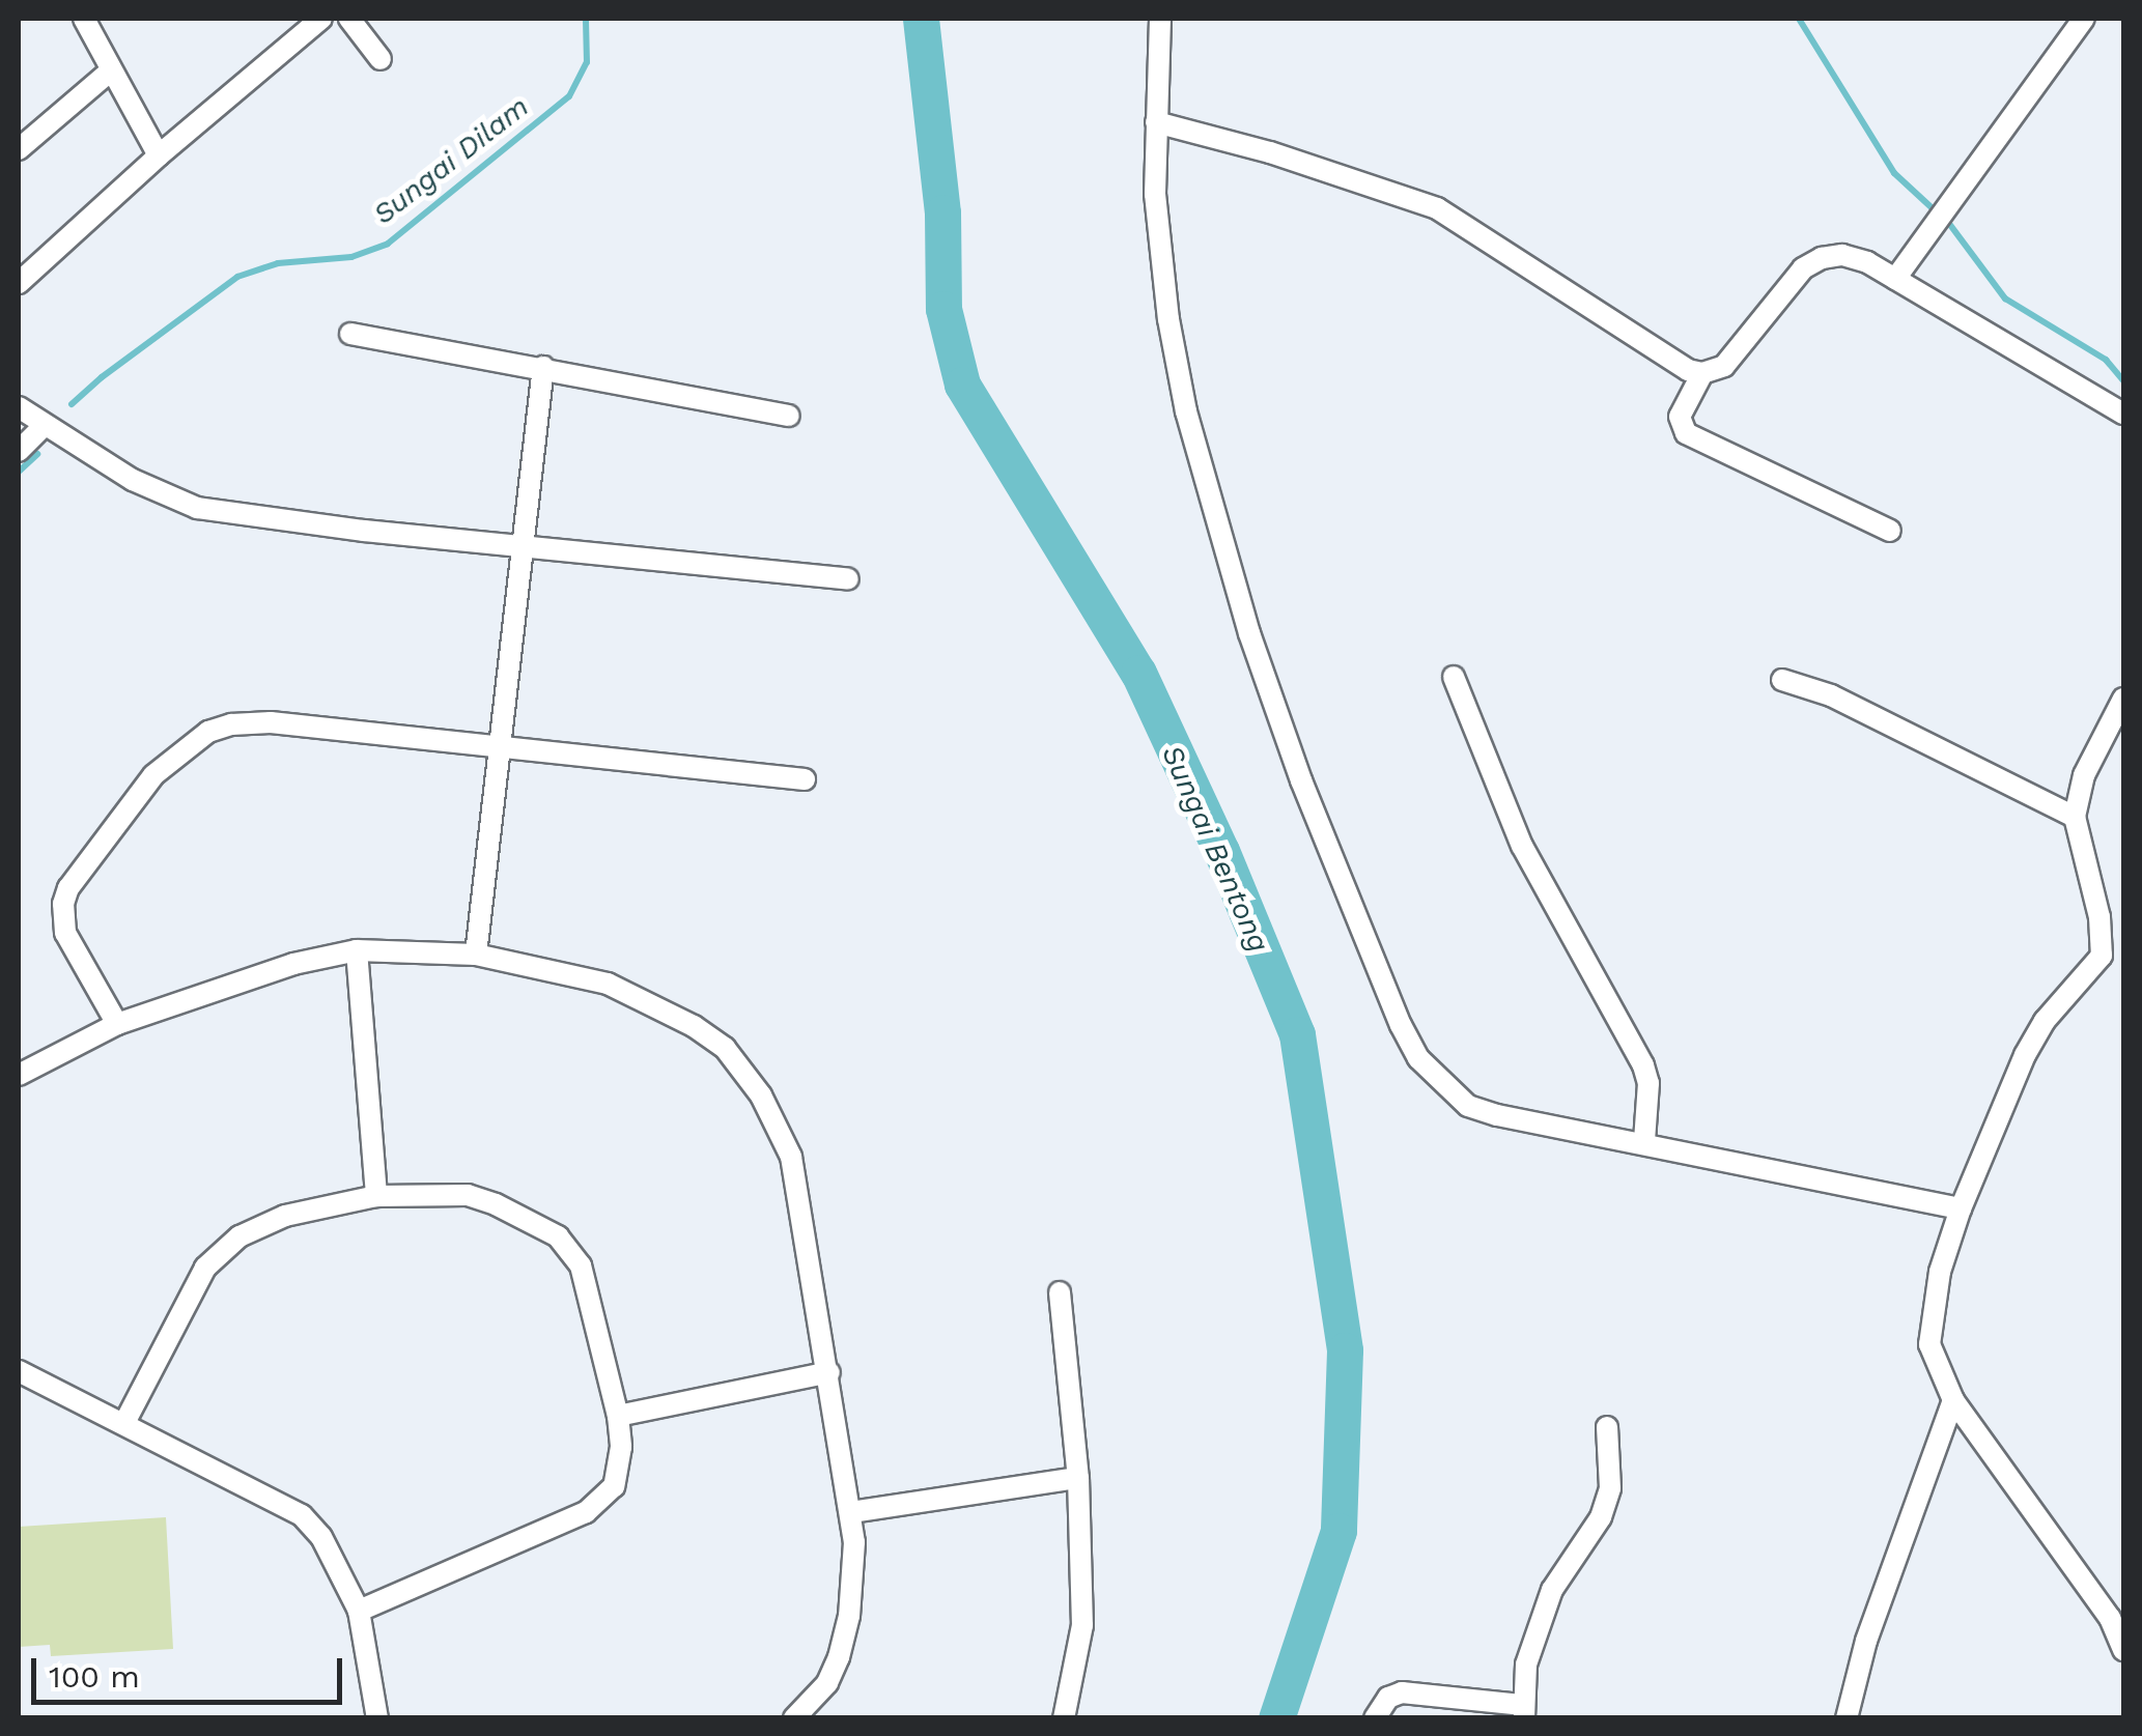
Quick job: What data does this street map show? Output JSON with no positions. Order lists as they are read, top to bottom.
{
  "water": ["Sungai Dilam", "Sungai Bentong"],
  "scale_bar": "100 m"
}
